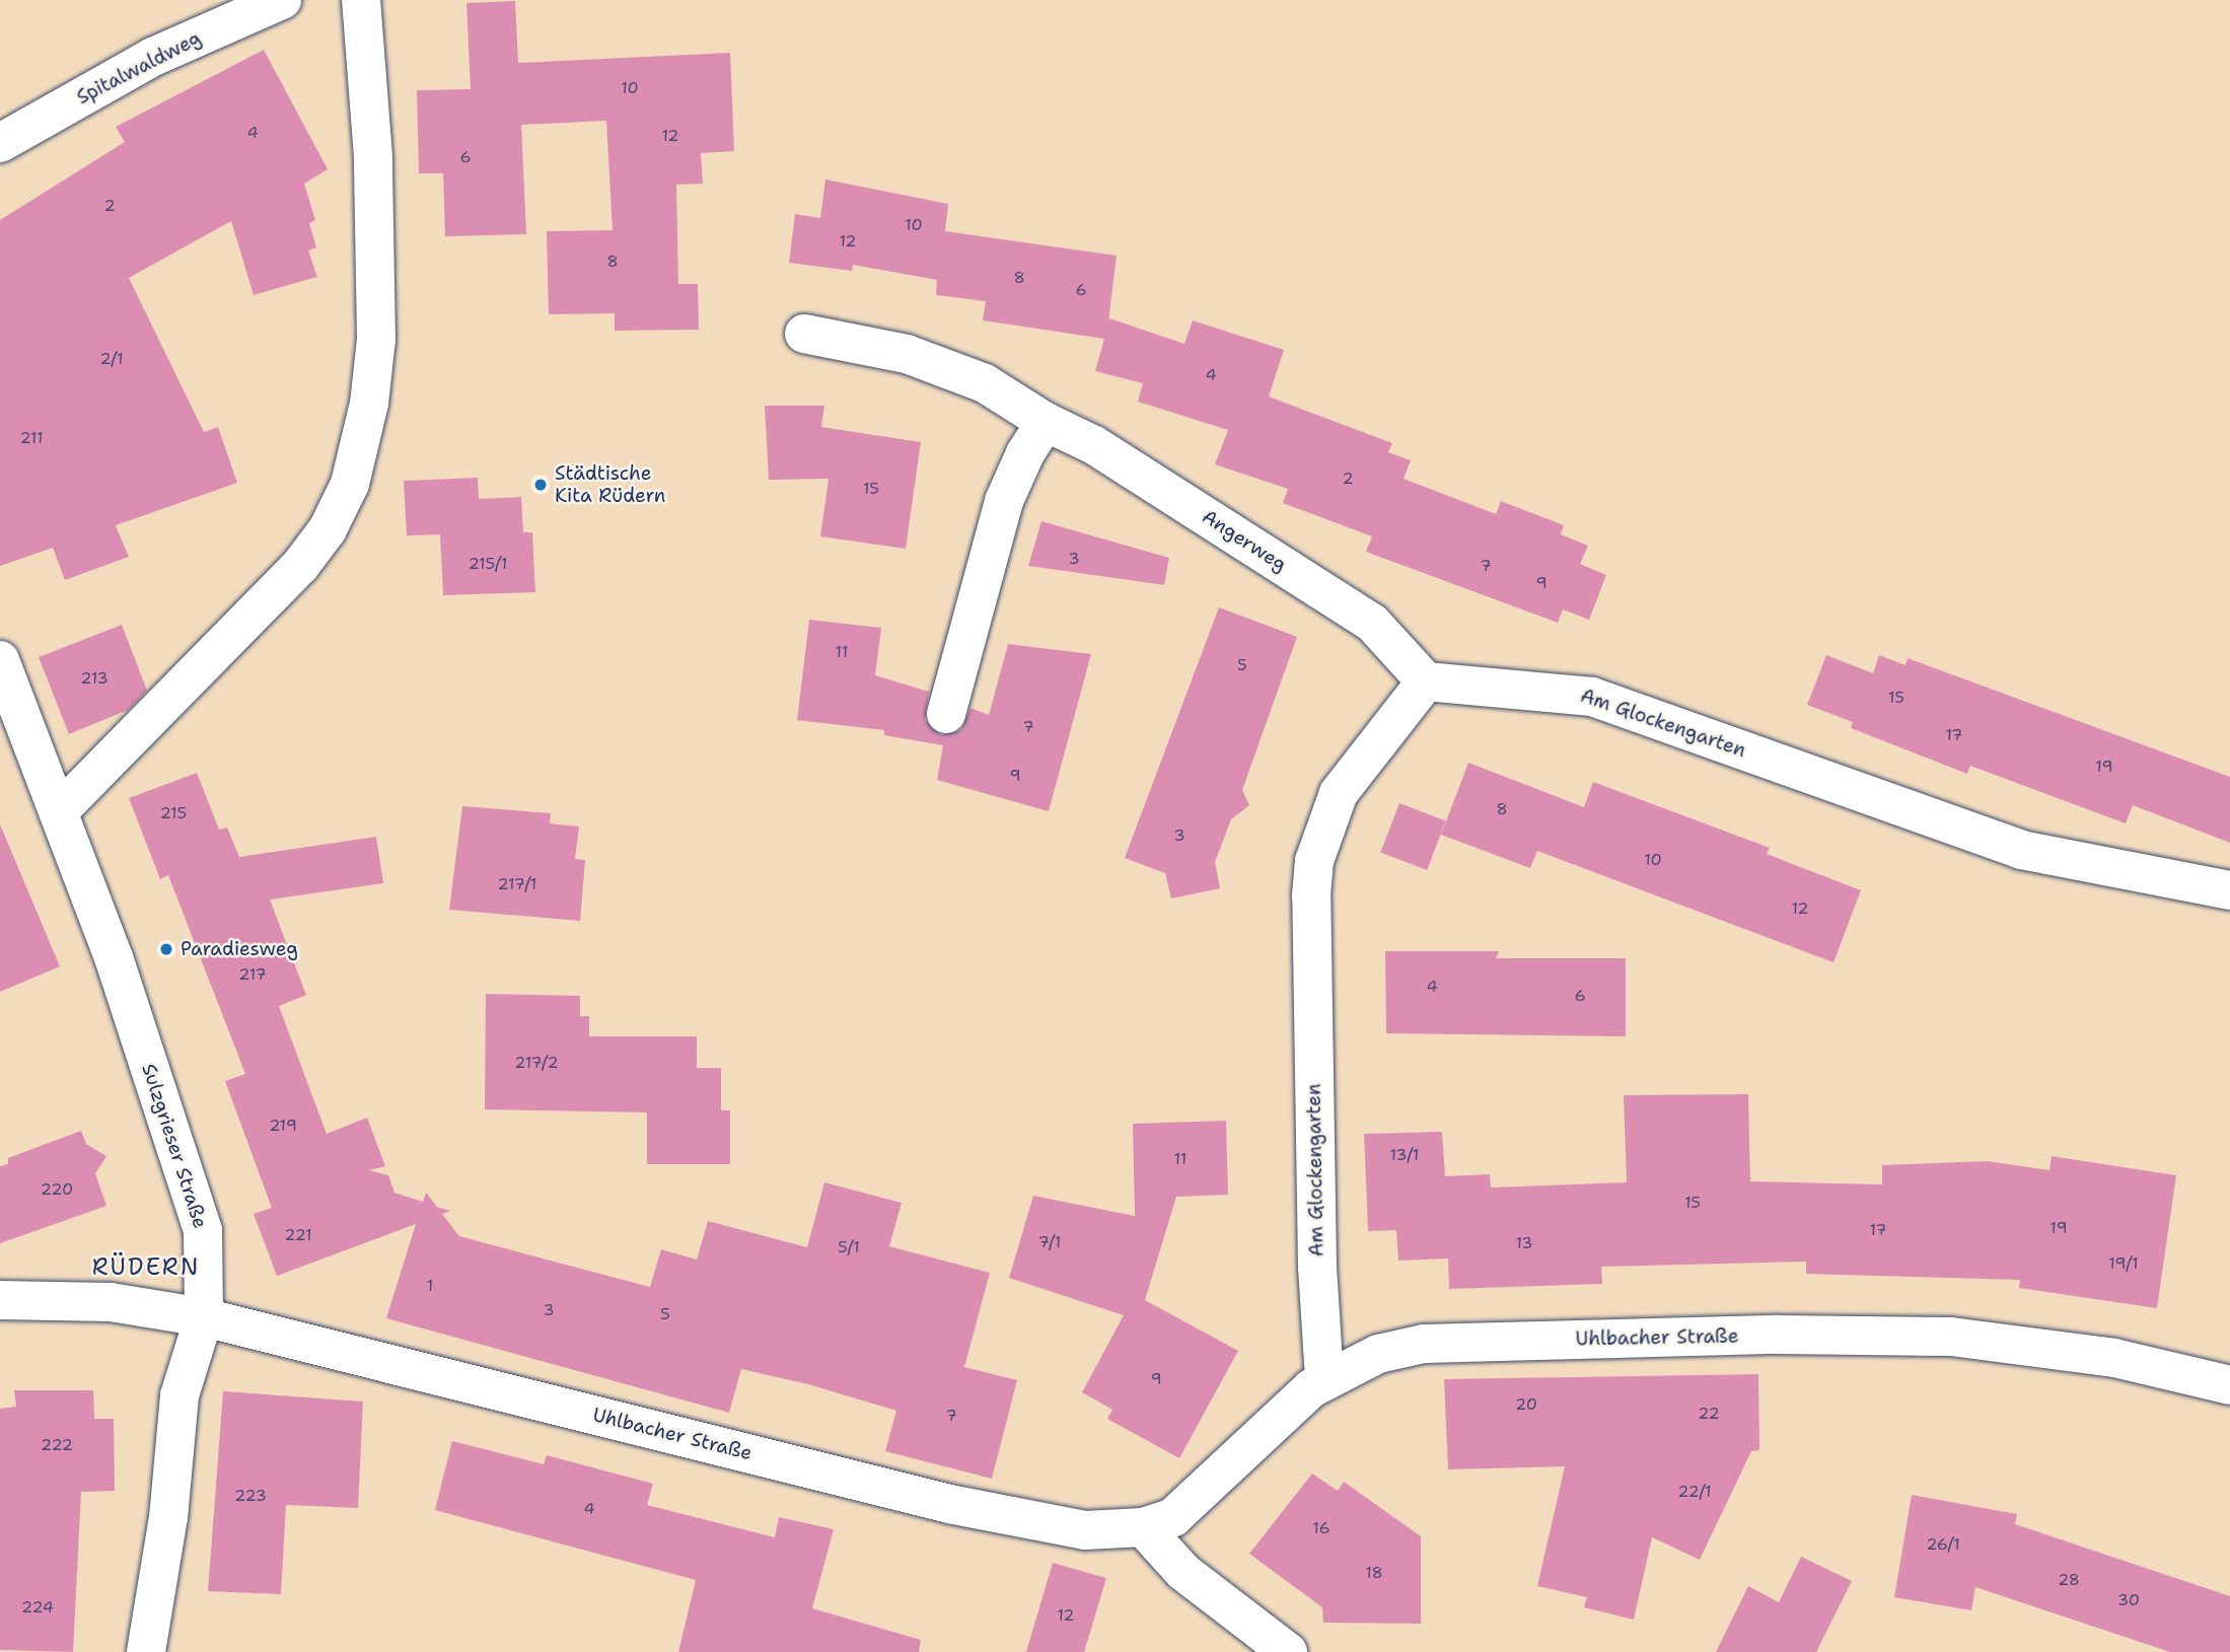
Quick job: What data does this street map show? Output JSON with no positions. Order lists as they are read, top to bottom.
{
  "streets": {
    "street": [
      "Spitalwaldweg",
      "Angerweg",
      "Am Glockengarten",
      "Sulzgrieser Straße",
      "Uhlbacher Straße"
    ]
  },
  "crossings": [
    ["Angerweg", "Am Glockengarten"],
    ["Am Glockengarten", "Uhlbacher Straße"],
    ["Sulzgrieser Straße", "Uhlbacher Straße"]
  ],
  "districts": ["RÜDERN"],
  "places": ["Städtische Kita Rüdern", "Paradiesweg"],
  "house_numbers": [
    "10",
    "4",
    "12",
    "6",
    "2",
    "10",
    "12",
    "8",
    "8",
    "6",
    "2/1",
    "4",
    "211",
    "2",
    "15",
    "3",
    "215/1",
    "7",
    "9",
    "11",
    "5",
    "213",
    "15",
    "7",
    "17",
    "19",
    "9",
    "8",
    "215",
    "3",
    "10",
    "217/1",
    "12",
    "217",
    "4",
    "6",
    "217/2",
    "219",
    "13/1",
    "11",
    "220",
    "15",
    "19",
    "17",
    "221",
    "7/1",
    "13",
    "5/1",
    "19/1",
    "1",
    "3",
    "5",
    "9",
    "20",
    "22",
    "7",
    "222",
    "22/1",
    "223",
    "4",
    "16",
    "26/1",
    "18",
    "28",
    "30",
    "224",
    "12"
  ]
}
